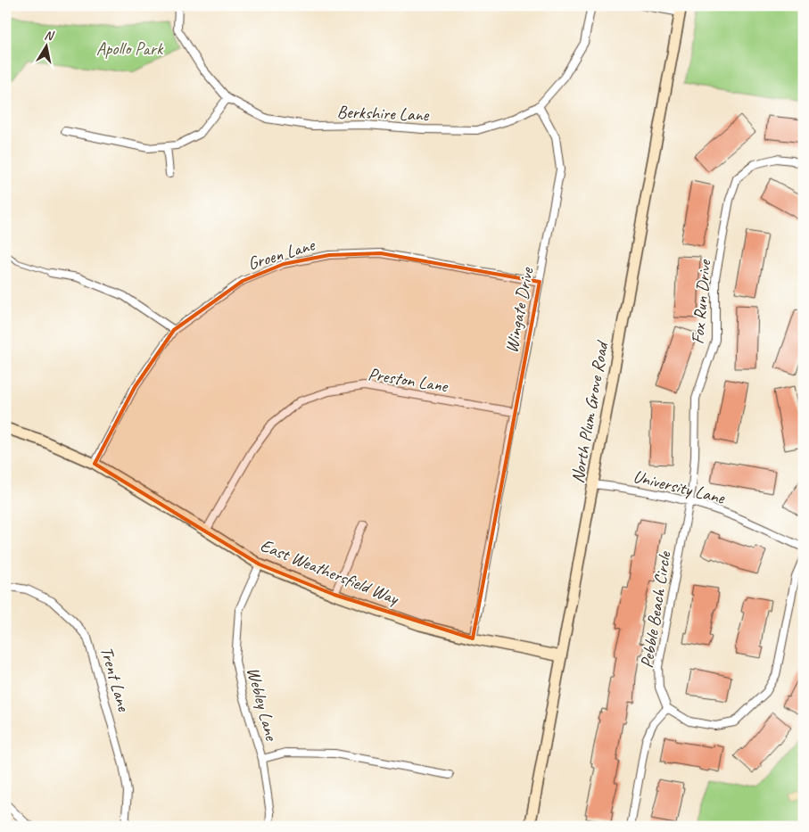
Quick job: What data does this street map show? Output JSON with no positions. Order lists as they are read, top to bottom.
{
  "streets": {
    "street": [
      "Berkshire Lane",
      "Groen Lane",
      "Fox Run Drive",
      "Wingate Drive",
      "Preston Lane",
      "North Plum Grove Road",
      "University Lane",
      "East Weathersfield Way",
      "Pebble Beach Circle",
      "Trent Lane",
      "Webley Lane"
    ]
  },
  "crossings": [
    ["Berkshire Lane", "Wingate Drive"],
    ["Groen Lane", "Wingate Drive"],
    ["Groen Lane", "East Weathersfield Way"],
    ["Fox Run Drive", "University Lane"],
    ["Fox Run Drive", "Pebble Beach Circle"],
    ["Wingate Drive", "Preston Lane"],
    ["Wingate Drive", "East Weathersfield Way"],
    ["Preston Lane", "East Weathersfield Way"],
    ["North Plum Grove Road", "University Lane"],
    ["North Plum Grove Road", "East Weathersfield Way"],
    ["University Lane", "Pebble Beach Circle"],
    ["East Weathersfield Way", "Webley Lane"]
  ],
  "parks": ["Apollo Park"],
  "north": "top"
}
